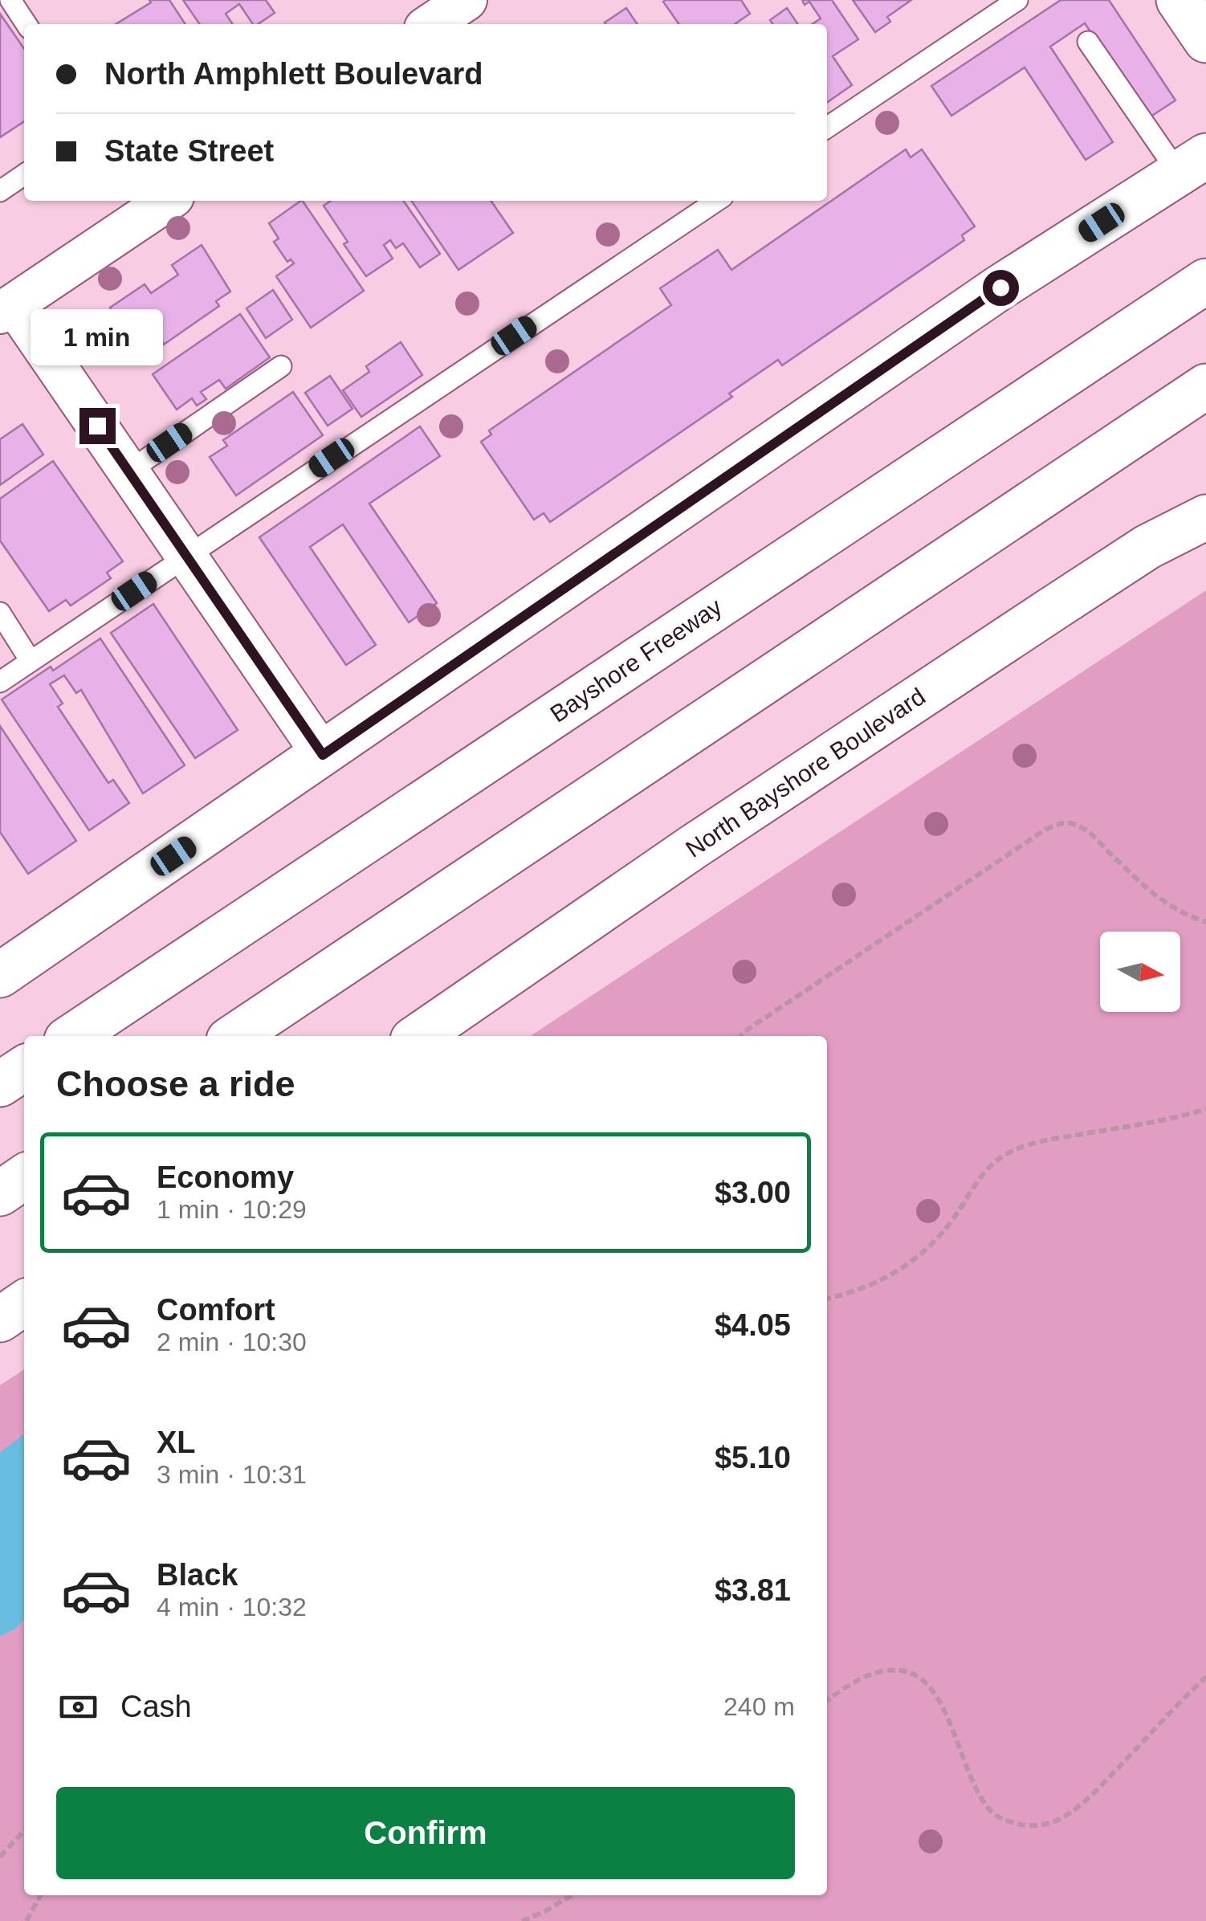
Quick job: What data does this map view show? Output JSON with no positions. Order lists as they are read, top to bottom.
{
  "streets": {
    "main road": ["Bayshore Freeway", "North Bayshore Boulevard"]
  },
  "north": "right",
  "page": {
    "banner": ["North Amphlett Boulevard", "State Street"],
    "bubble": "1 min",
    "heading": "Choose a ride",
    "list": [
      {
        "name": "Economy",
        "note": "1 min · 10:29",
        "value": "$3.00"
      },
      {
        "name": "Comfort",
        "note": "2 min · 10:30",
        "value": "$4.05"
      },
      {
        "name": "XL",
        "note": "3 min · 10:31",
        "value": "$5.10"
      },
      {
        "name": "Black",
        "note": "4 min · 10:32",
        "value": "$3.81"
      }
    ],
    "pay": ["Cash", "240 m"],
    "buttons": "Confirm"
  }
}
